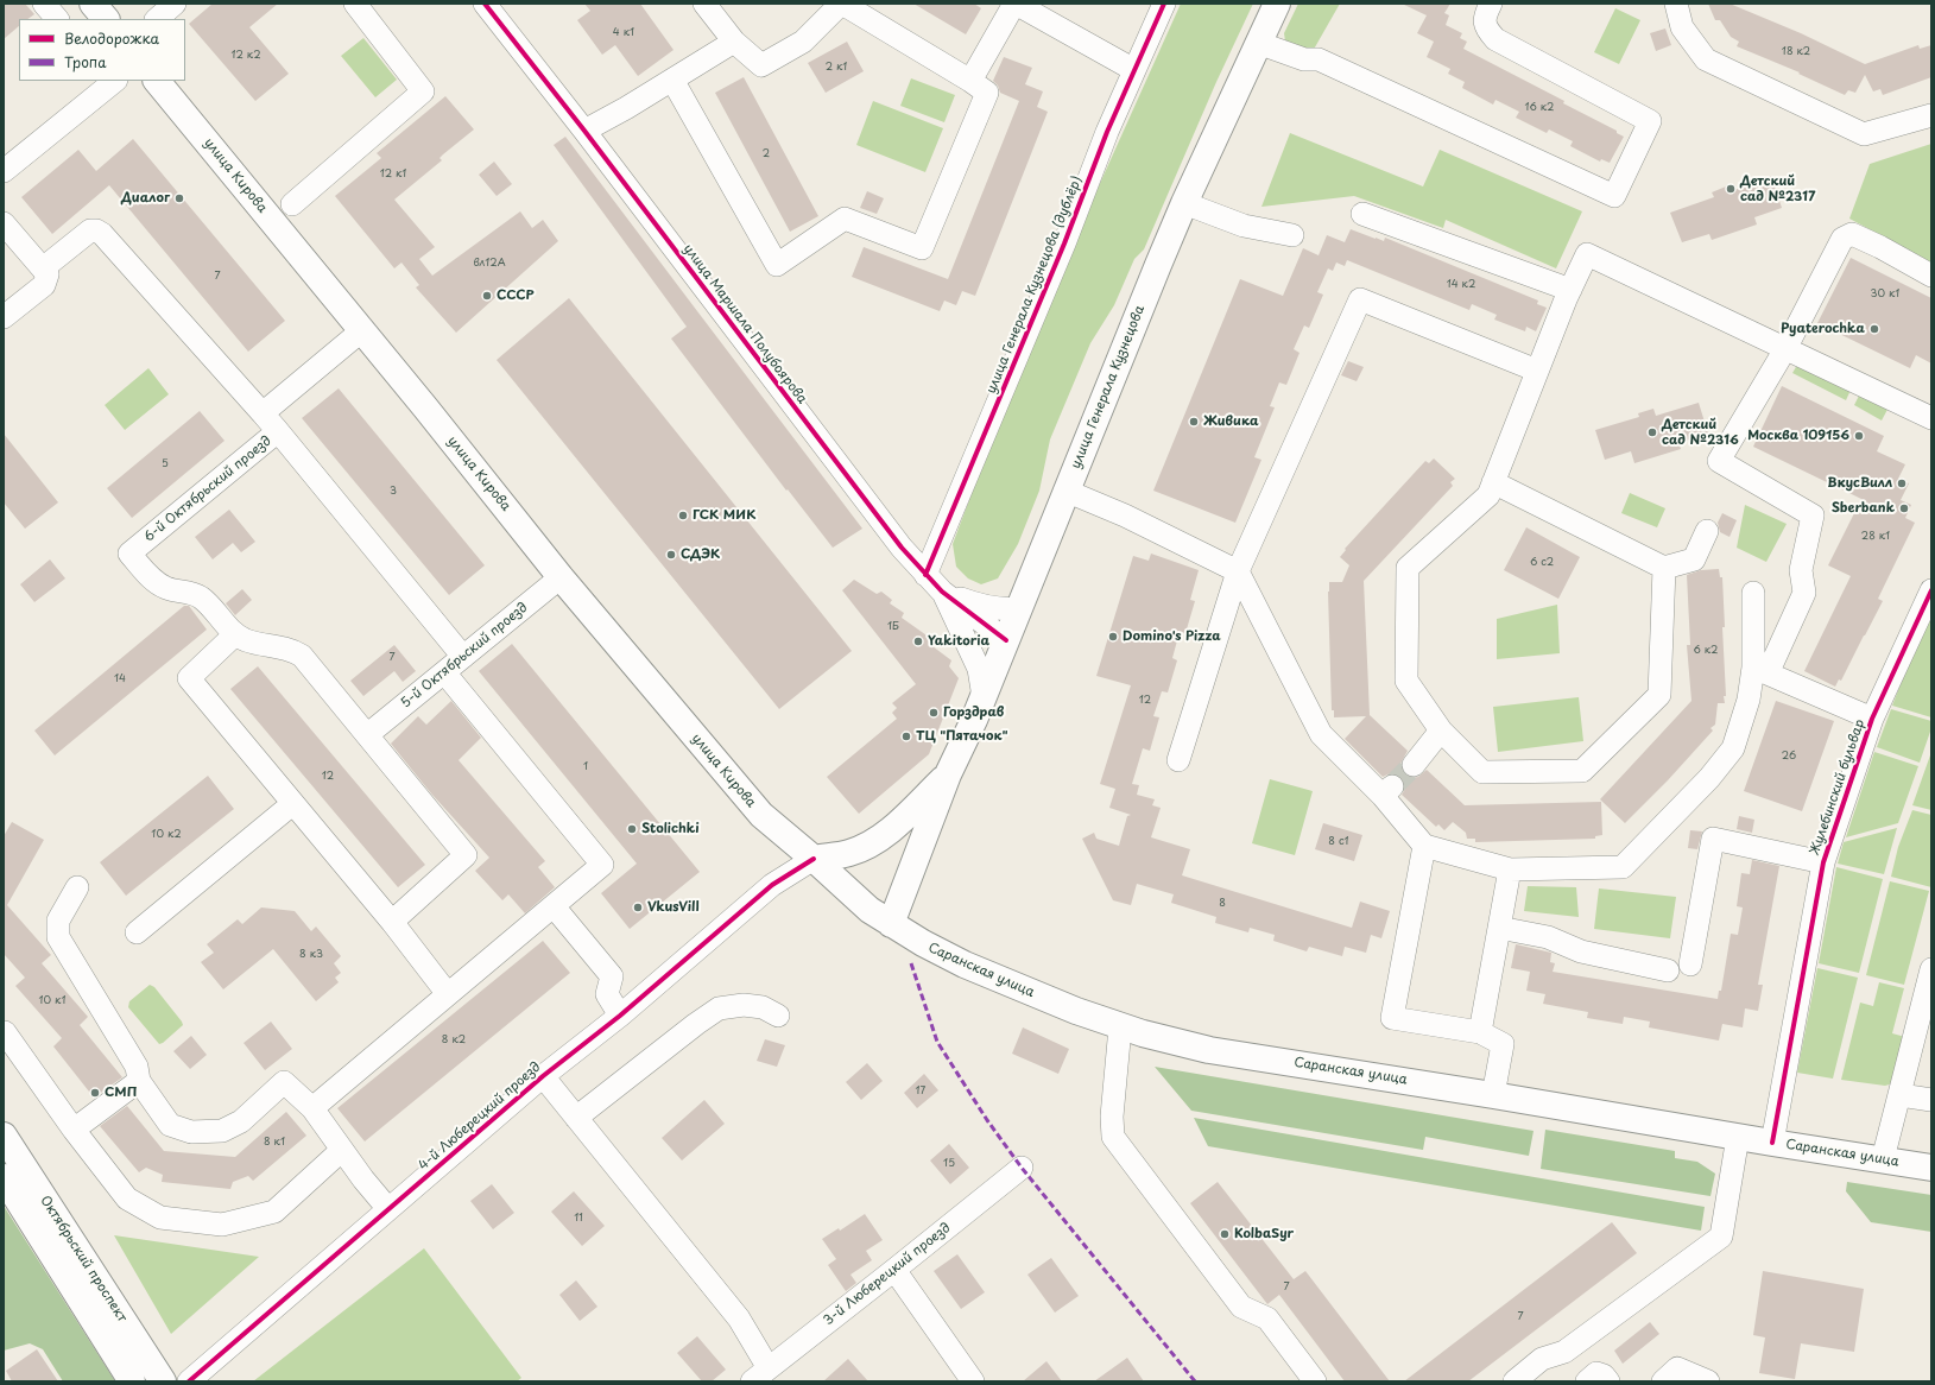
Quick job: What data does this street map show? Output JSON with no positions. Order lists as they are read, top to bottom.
{
  "streets": {
    "main road": [
      "улица Кирова",
      "улица Генерала Кузнецова",
      "Саранская улица",
      "Октябрьский проспект"
    ],
    "street": [
      "улица Генерала Кузнецова (дублёр)",
      "улица Маршала Полубоярова",
      "6-й Октябрьский проезд",
      "5-й Октябрьский проезд",
      "Жулебинский бульвар",
      "4-й Люберецкий проезд",
      "3-й Люберецкий проезд"
    ]
  },
  "crossings": [
    ["улица Кирова", "улица Генерала Кузнецова"],
    ["улица Кирова", "5-й Октябрьский проезд"],
    ["улица Кирова", "Саранская улица"],
    ["улица Кирова", "4-й Люберецкий проезд"],
    ["улица Генерала Кузнецова (дублёр)", "улица Маршала Полубоярова"],
    ["улица Маршала Полубоярова", "улица Генерала Кузнецова"],
    ["улица Генерала Кузнецова", "Саранская улица"],
    ["улица Генерала Кузнецова", "4-й Люберецкий проезд"],
    ["Жулебинский бульвар", "Саранская улица"],
    ["Саранская улица", "4-й Люберецкий проезд"]
  ],
  "places": [
    "Детский сад №2317",
    "Диалог",
    "СССР",
    "Pyaterochka",
    "Живика",
    "Детский сад №2316",
    "Москва 109156",
    "ВкусВилл",
    "Sberbank",
    "ГСК МИК",
    "СДЭК",
    "Domino's Pizza",
    "Yakitoria",
    "Горздрав",
    "ТЦ \"Пятачок\"",
    "Stolichki",
    "VkusVill",
    "СМП",
    "KolbaSyr"
  ],
  "house_numbers": [
    "4 к1",
    "18 к2",
    "12 к2",
    "2 к1",
    "16 к2",
    "2",
    "12 к1",
    "вл12А",
    "7",
    "14 к2",
    "30 к1",
    "5",
    "3",
    "28 к1",
    "6 с2",
    "1Б",
    "6 к2",
    "7",
    "14",
    "12",
    "26",
    "1",
    "12",
    "10 к2",
    "8 с1",
    "8",
    "8 к3",
    "10 к1",
    "8 к2",
    "17",
    "8 к1",
    "15",
    "11",
    "7",
    "7"
  ],
  "legend": ["Велодорожка", "Тропа"]
}
